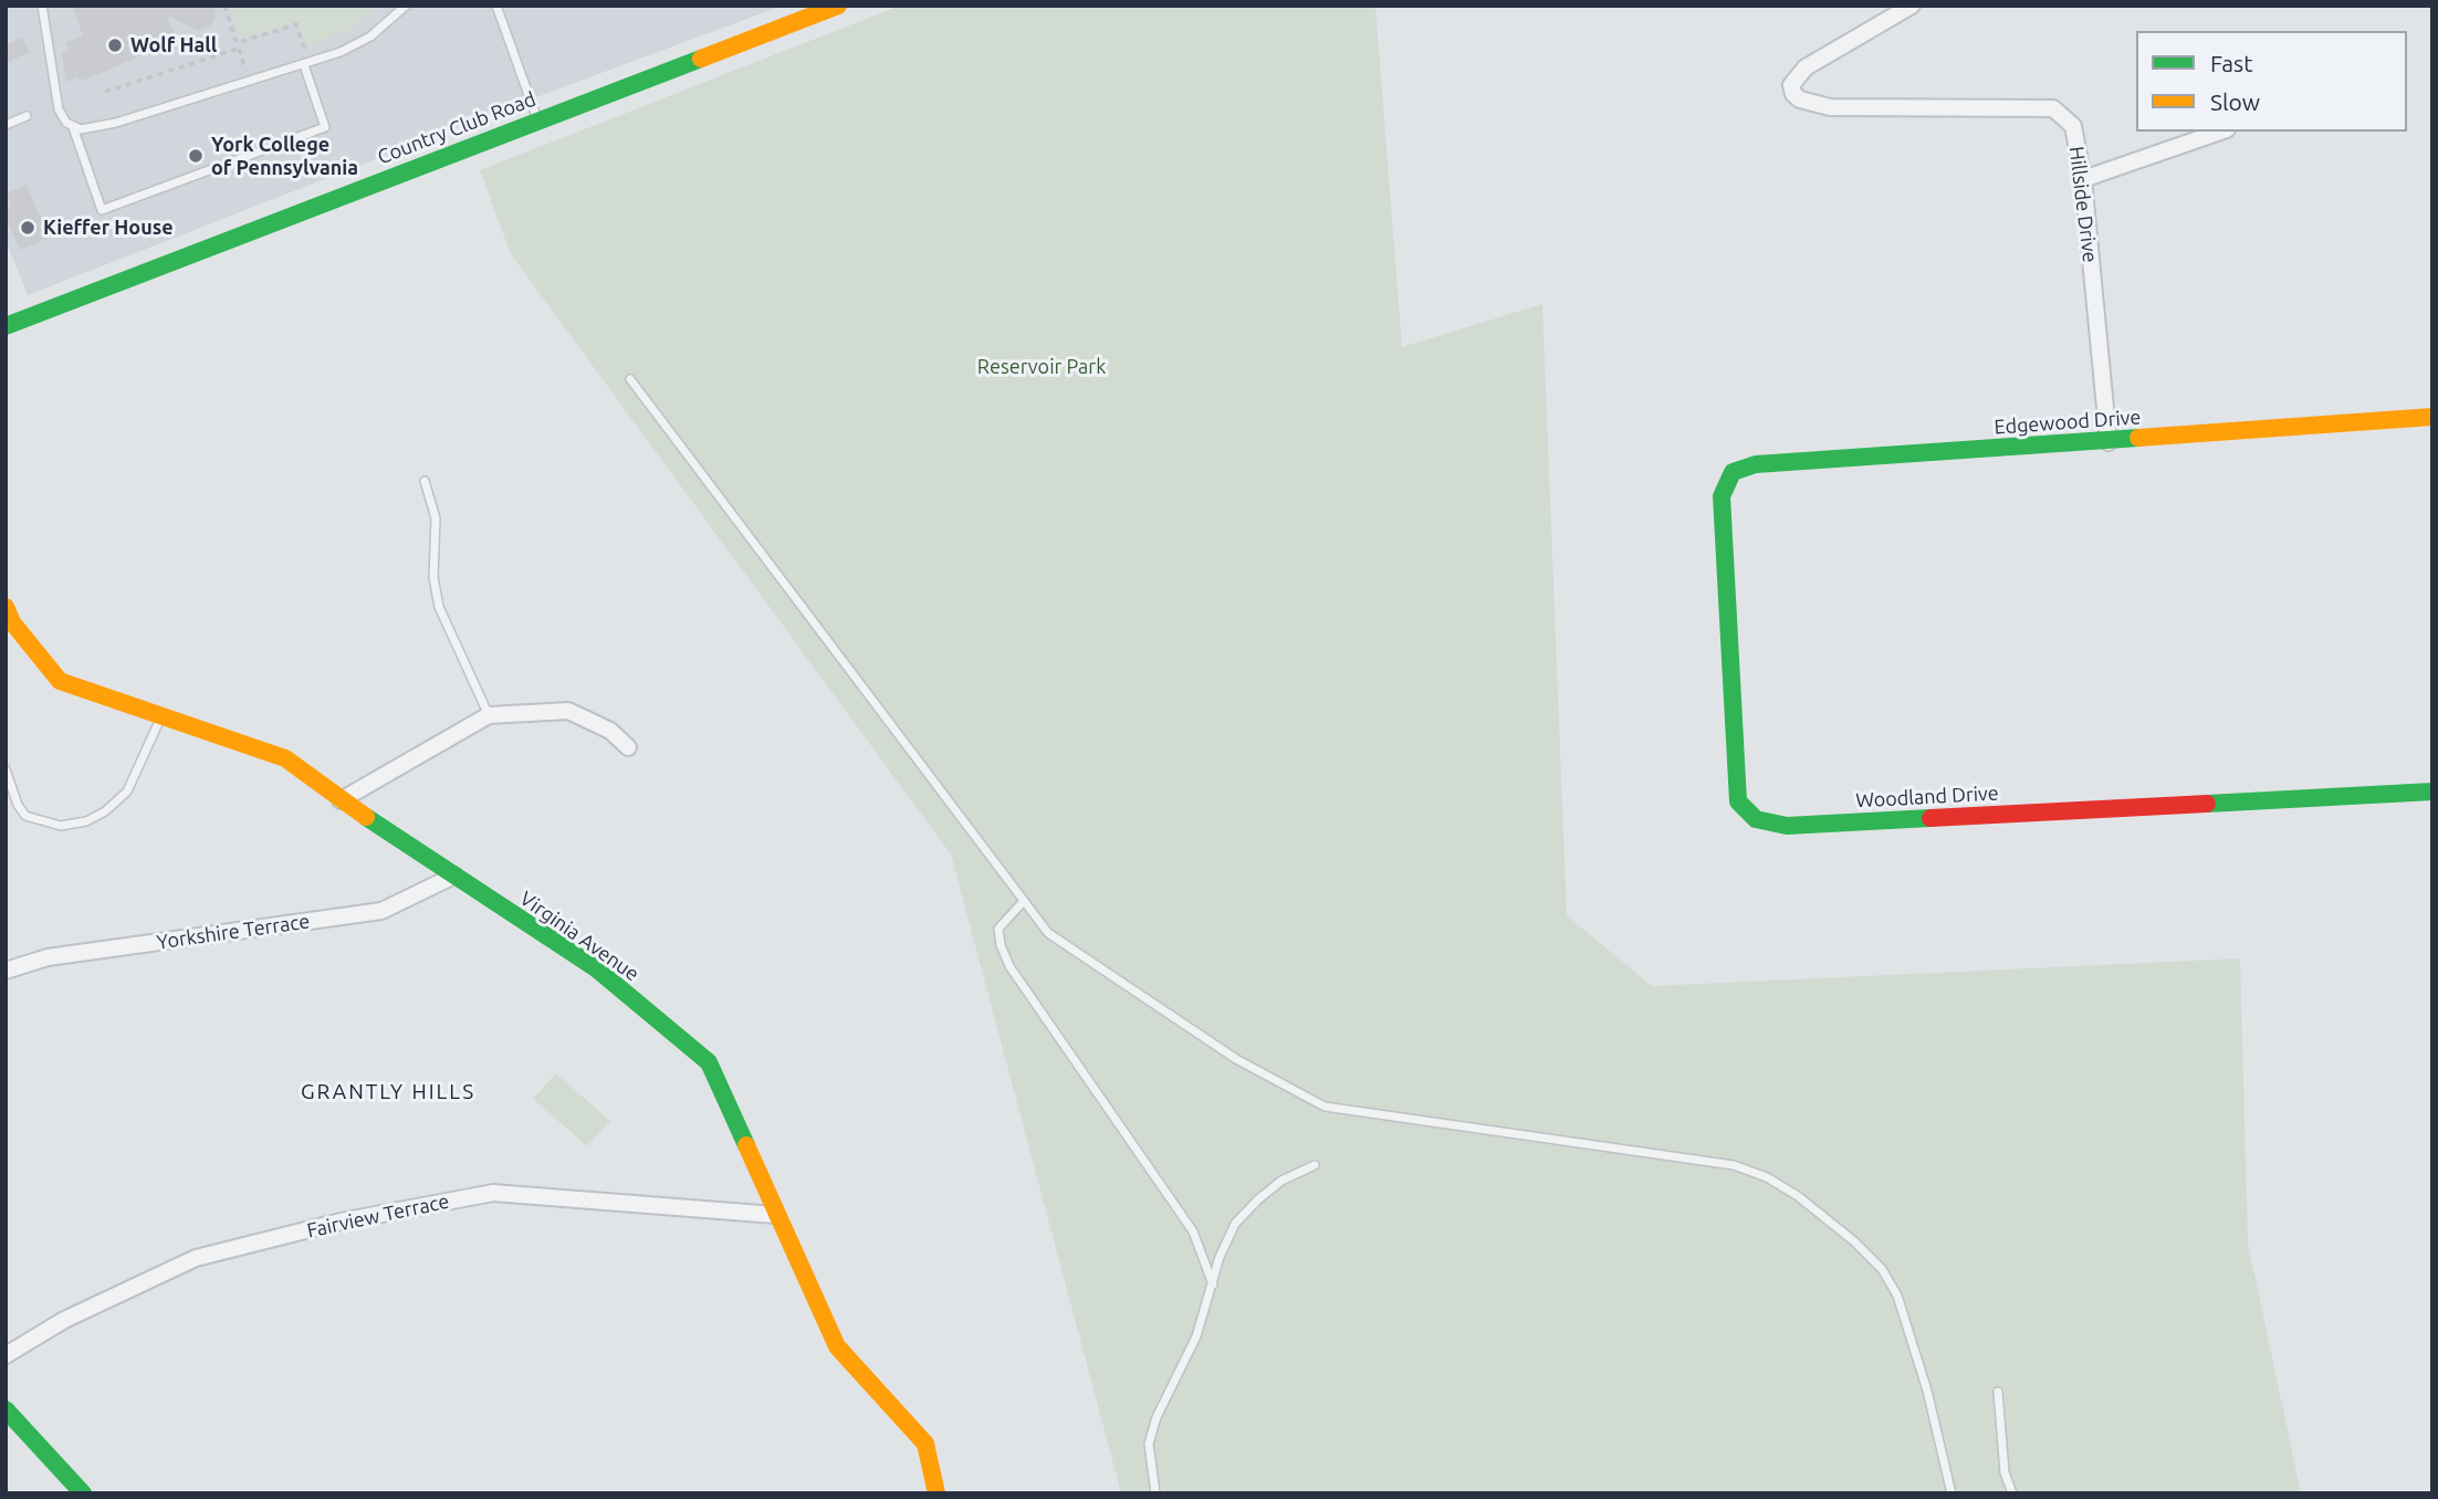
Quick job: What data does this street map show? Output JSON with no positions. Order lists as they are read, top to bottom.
{
  "streets": {
    "street": [
      "Country Club Road",
      "Hillside Drive",
      "Edgewood Drive",
      "Woodland Drive",
      "Yorkshire Terrace",
      "Virginia Avenue",
      "Fairview Terrace"
    ]
  },
  "crossings": [
    ["Hillside Drive", "Edgewood Drive"],
    ["Edgewood Drive", "Woodland Drive"],
    ["Yorkshire Terrace", "Virginia Avenue"],
    ["Virginia Avenue", "Fairview Terrace"]
  ],
  "districts": ["GRANTLY HILLS"],
  "parks": ["Reservoir Park"],
  "places": ["Wolf Hall", "York College of Pennsylvania", "Kieffer House"],
  "legend": ["Fast", "Slow"]
}
